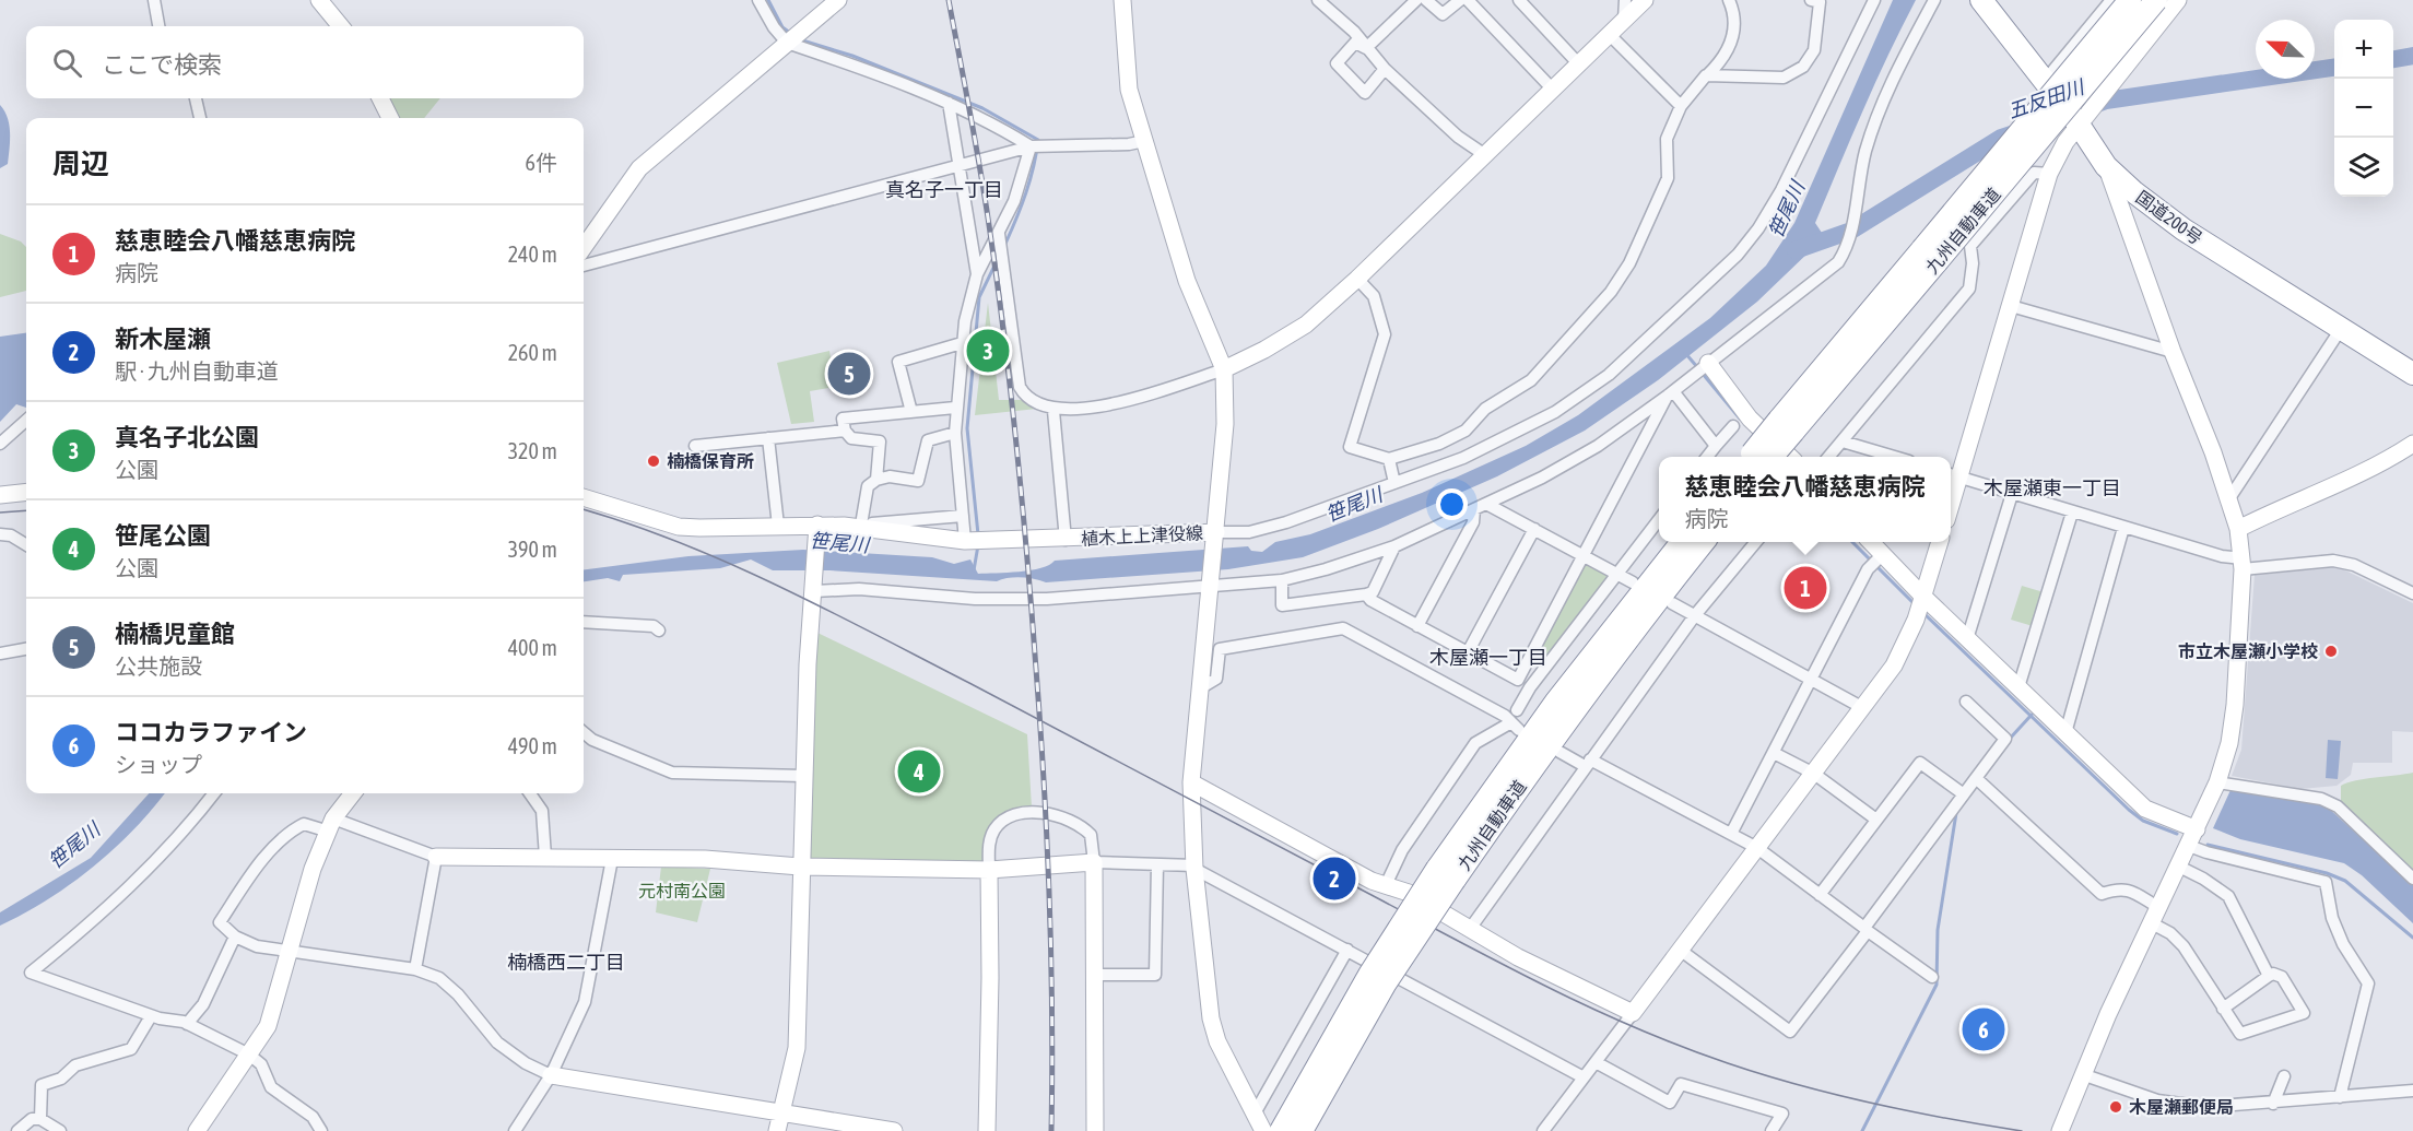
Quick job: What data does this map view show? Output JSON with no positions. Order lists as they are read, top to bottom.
{
  "streets": {
    "highway": ["国道200号", "九州自動車道"],
    "street": ["植木上上津役線"]
  },
  "districts": [
    "真名子一丁目",
    "木屋瀬東一丁目",
    "木屋瀬一丁目",
    "楠橋西二丁目"
  ],
  "water": ["五反田川", "笹尾川"],
  "parks": ["元村南公園"],
  "places": ["楠橋保育所", "市立木屋瀬小学校", "木屋瀬郵便局"],
  "north": "top left",
  "page": {
    "map_buttons": ["+", "−"],
    "search": "ここで検索",
    "heading": ["周辺", "6件"],
    "list": [
      {
        "mark": "1",
        "name": "慈恵睦会八幡慈恵病院",
        "note": "病院",
        "value": "240 m"
      },
      {
        "mark": "2",
        "name": "新木屋瀬",
        "note": "駅 · 九州自動車道",
        "value": "260 m"
      },
      {
        "mark": "3",
        "name": "真名子北公園",
        "note": "公園",
        "value": "320 m"
      },
      {
        "mark": "4",
        "name": "笹尾公園",
        "note": "公園",
        "value": "390 m"
      },
      {
        "mark": "5",
        "name": "楠橋児童館",
        "note": "公共施設",
        "value": "400 m"
      },
      {
        "mark": "6",
        "name": "ココカラファイン",
        "note": "ショップ",
        "value": "490 m"
      }
    ],
    "pins": [
      "3",
      "5",
      "1",
      "4",
      "2",
      "6"
    ],
    "popup": ["慈恵睦会八幡慈恵病院", "病院"]
  }
}
